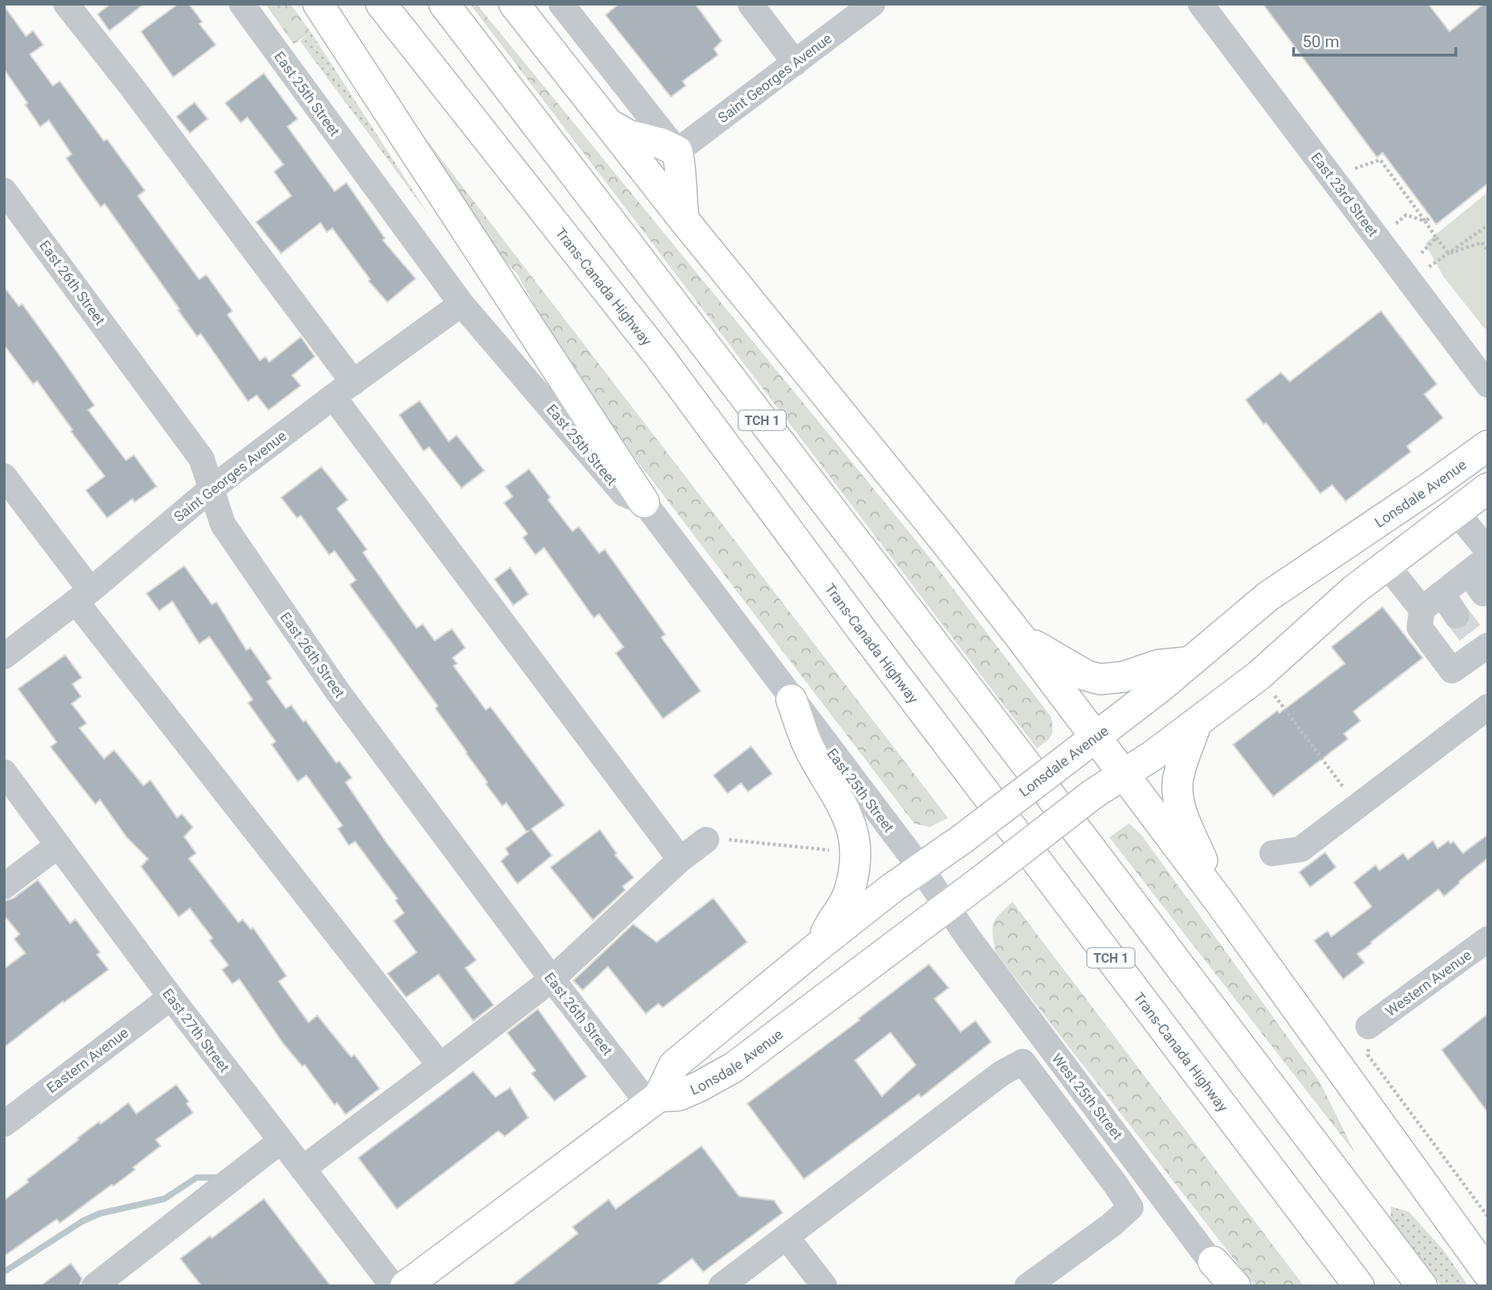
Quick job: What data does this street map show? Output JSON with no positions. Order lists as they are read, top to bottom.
{
  "streets": {
    "main road": ["Trans-Canada Highway", "TCH 1", "Lonsdale Avenue"],
    "street": [
      "Saint Georges Avenue",
      "East 25th Street",
      "East 23rd Street",
      "East 26th Street",
      "Western Avenue",
      "East 27th Street",
      "Eastern Avenue",
      "West 25th Street"
    ]
  },
  "crossings": [
    ["Saint Georges Avenue", "East 25th Street"],
    ["Saint Georges Avenue", "East 26th Street"],
    ["East 25th Street", "Lonsdale Avenue"],
    ["East 25th Street", "West 25th Street"],
    ["East 26th Street", "Lonsdale Avenue"],
    ["Lonsdale Avenue", "West 25th Street"],
    ["East 27th Street", "Eastern Avenue"]
  ],
  "scale_bar": "50 m"
}
